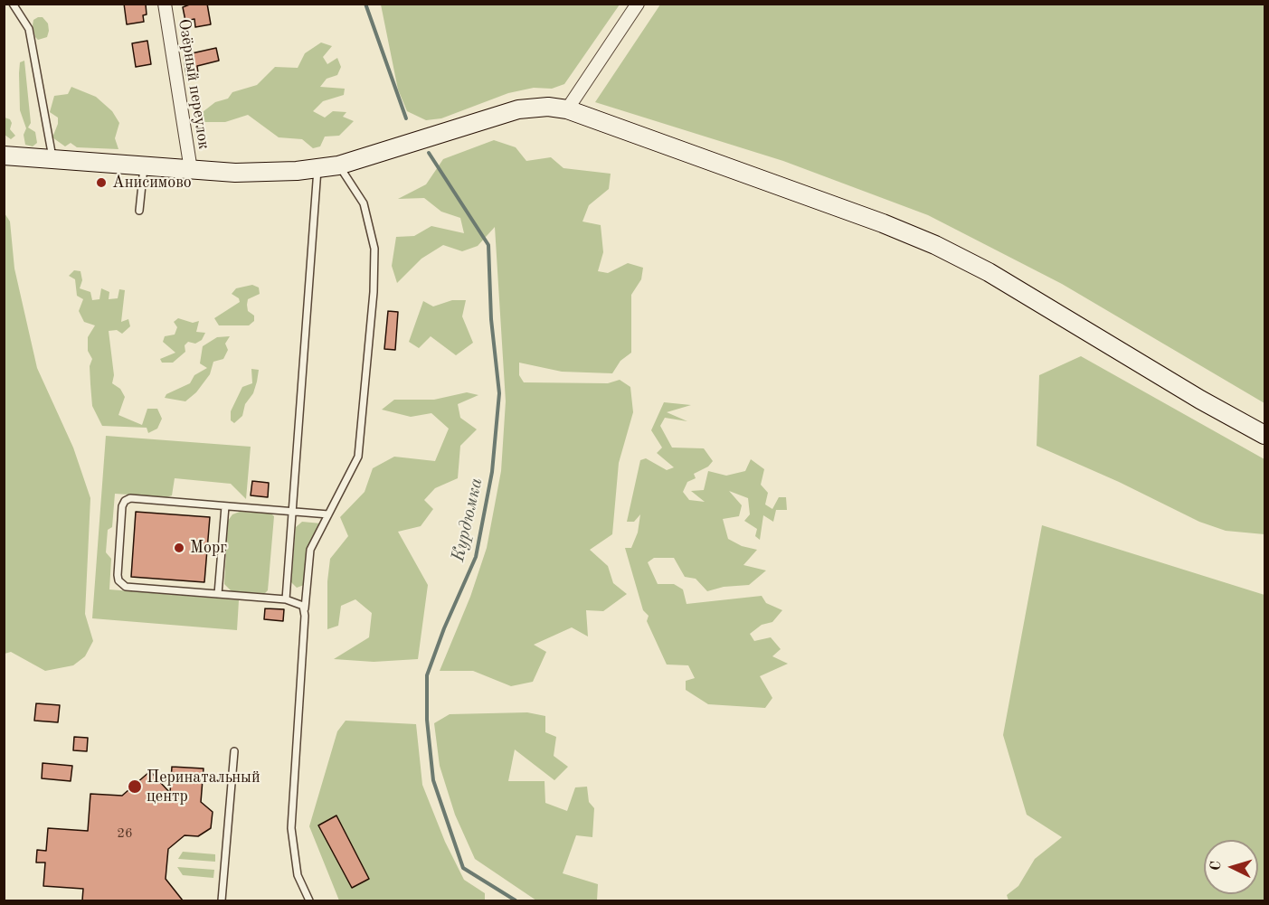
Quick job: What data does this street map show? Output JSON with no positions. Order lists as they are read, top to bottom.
{
  "streets": {
    "street": ["Озёрный переулок"]
  },
  "water": ["Курдюмка"],
  "places": ["Анисимово", "Морг", "Перинатальный центр"],
  "house_numbers": ["26"],
  "north": "left"
}
